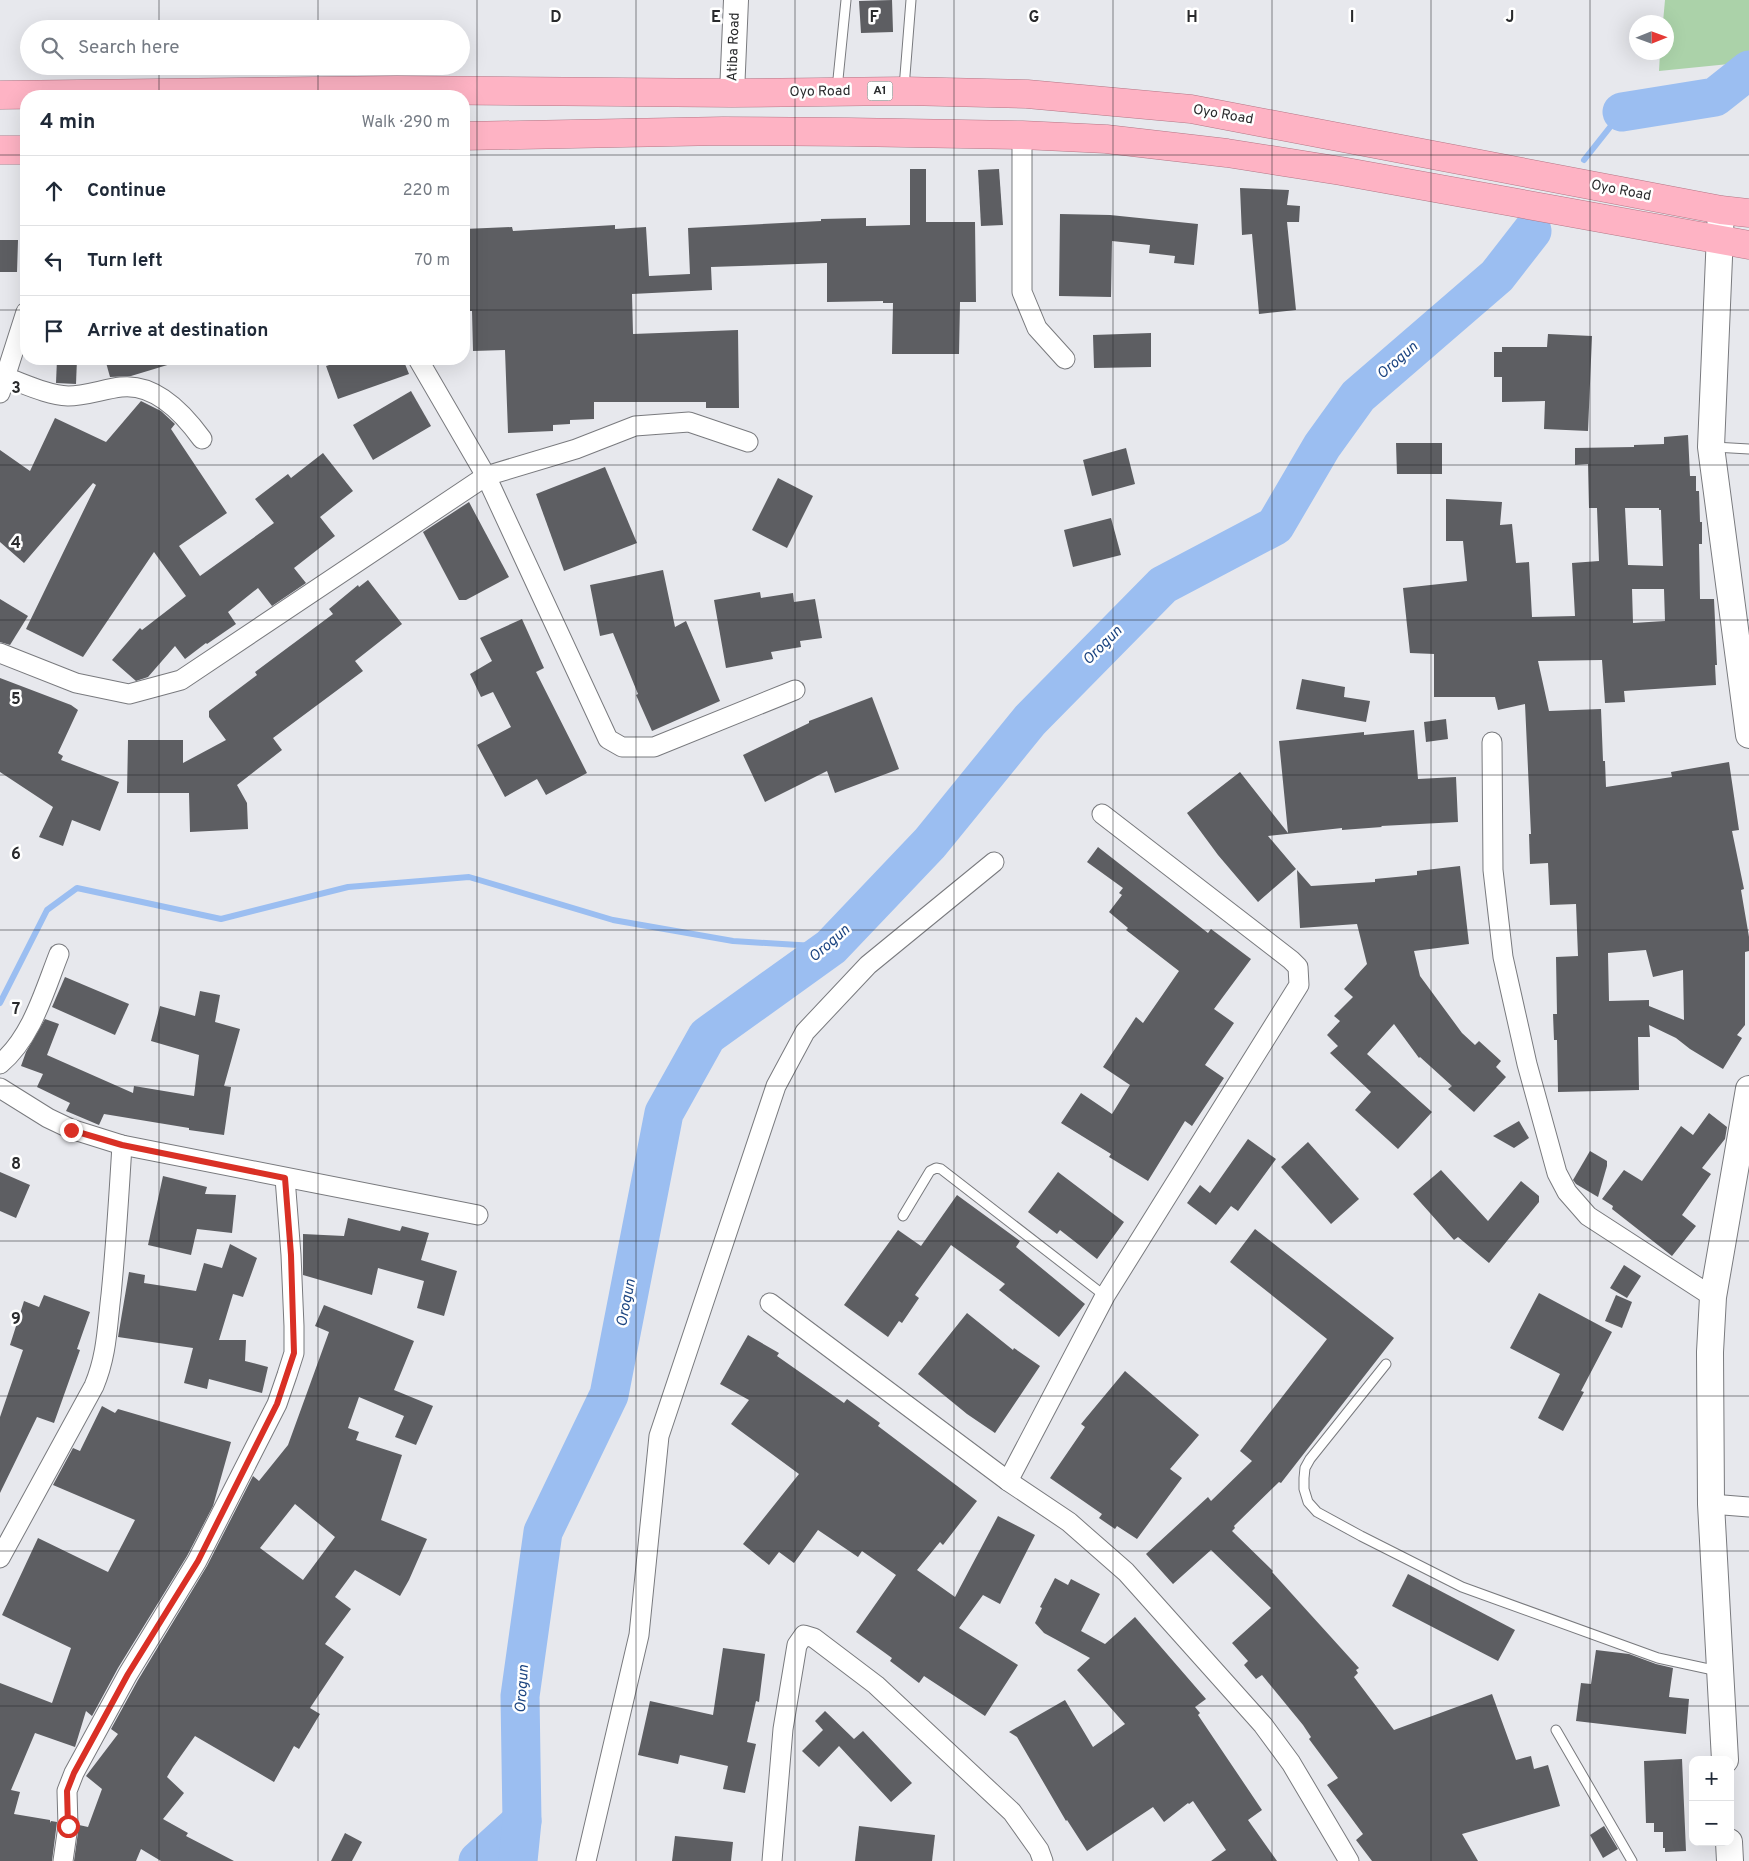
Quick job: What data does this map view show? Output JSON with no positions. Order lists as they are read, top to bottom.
{
  "streets": {
    "highway": ["A1", "Oyo Road"],
    "street": ["Atiba Road"]
  },
  "crossings": [
    ["Atiba Road", "Oyo Road"]
  ],
  "water": ["Orogun"],
  "north": "right",
  "page": {
    "search": "Search here",
    "heading": ["4 min", "Walk · 290 m"],
    "list": [
      ["Continue", "220 m"],
      ["Turn left", "70 m"],
      "Arrive at destination"
    ],
    "map_buttons": ["+", "−"]
  },
  "grid": {
    "columns": [
      "D",
      "E",
      "F",
      "G",
      "H",
      "I",
      "J"
    ],
    "rows": [
      "3",
      "4",
      "5",
      "6",
      "7",
      "8",
      "9"
    ]
  }
}
